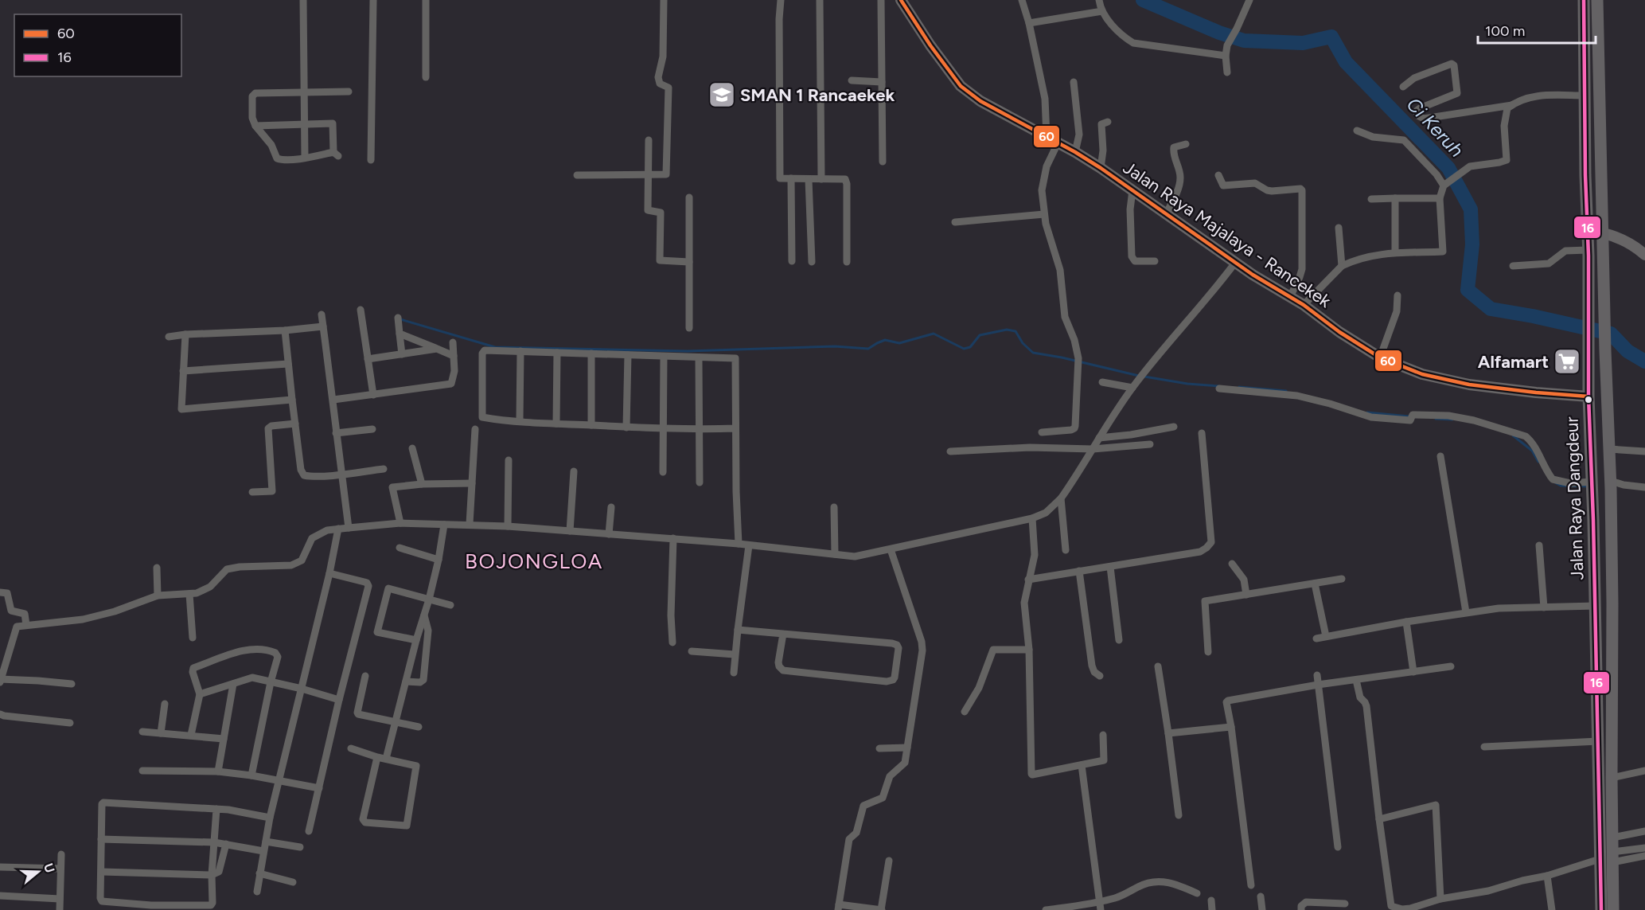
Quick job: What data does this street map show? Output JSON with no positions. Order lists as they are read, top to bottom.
{
  "streets": {
    "highway": ["Jalan Raya Dangdeur"],
    "main road": ["Jalan Raya Majalaya - Rancekek"]
  },
  "crossings": [
    ["Jalan Raya Majalaya - Rancekek", "Jalan Raya Dangdeur"]
  ],
  "districts": ["BOJONGLOA"],
  "water": ["Ci Keruh"],
  "places": {
    "school or university": ["SMAN 1 Rancaekek"],
    "supermarket": ["Alfamart"]
  },
  "lines": ["transit line 60", "transit line 16"],
  "legend": ["60", "16"],
  "scale_bar": "100 m",
  "north": "right"
}
